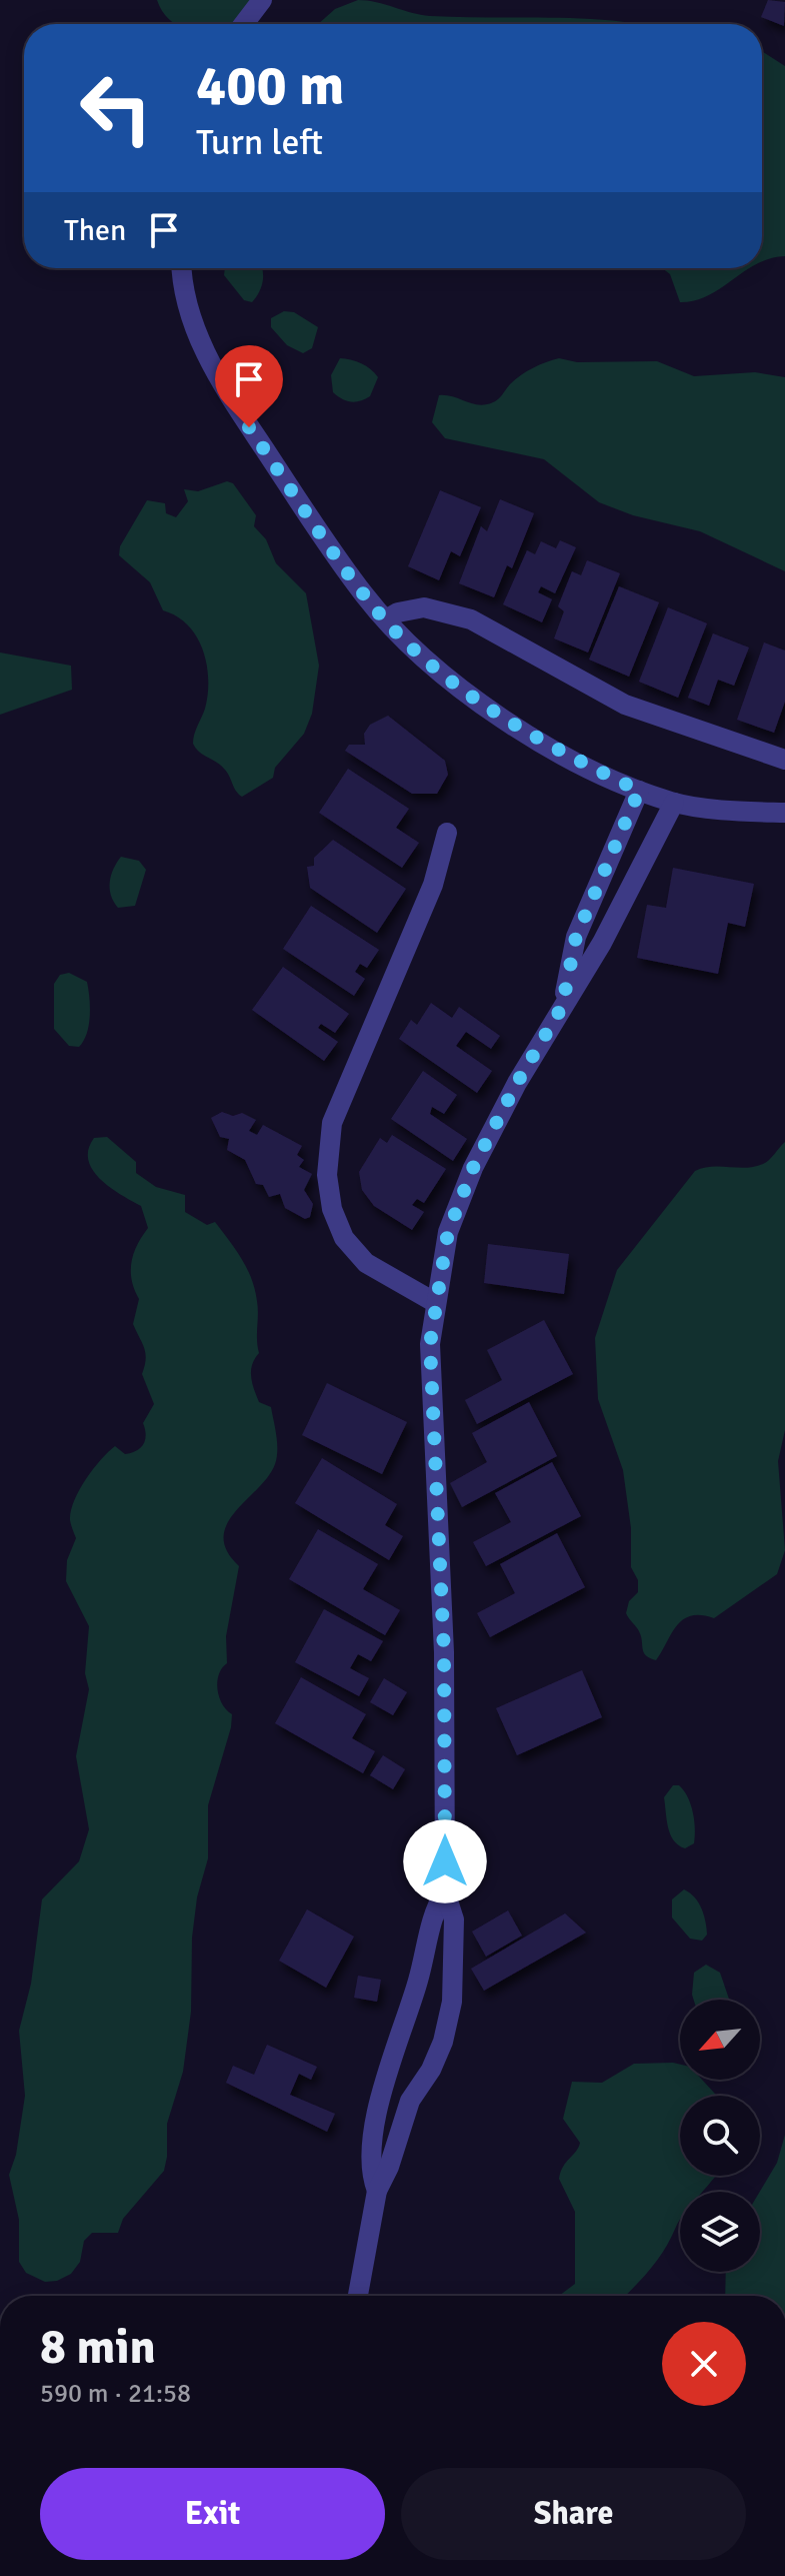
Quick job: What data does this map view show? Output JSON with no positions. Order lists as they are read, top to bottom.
{
  "north": "bottom left",
  "page": {
    "turn": ["400 m", "Turn left"],
    "then": "Then",
    "heading": ["8 min", "590 m · 21:58"],
    "buttons": ["Exit", "Share"]
  }
}
